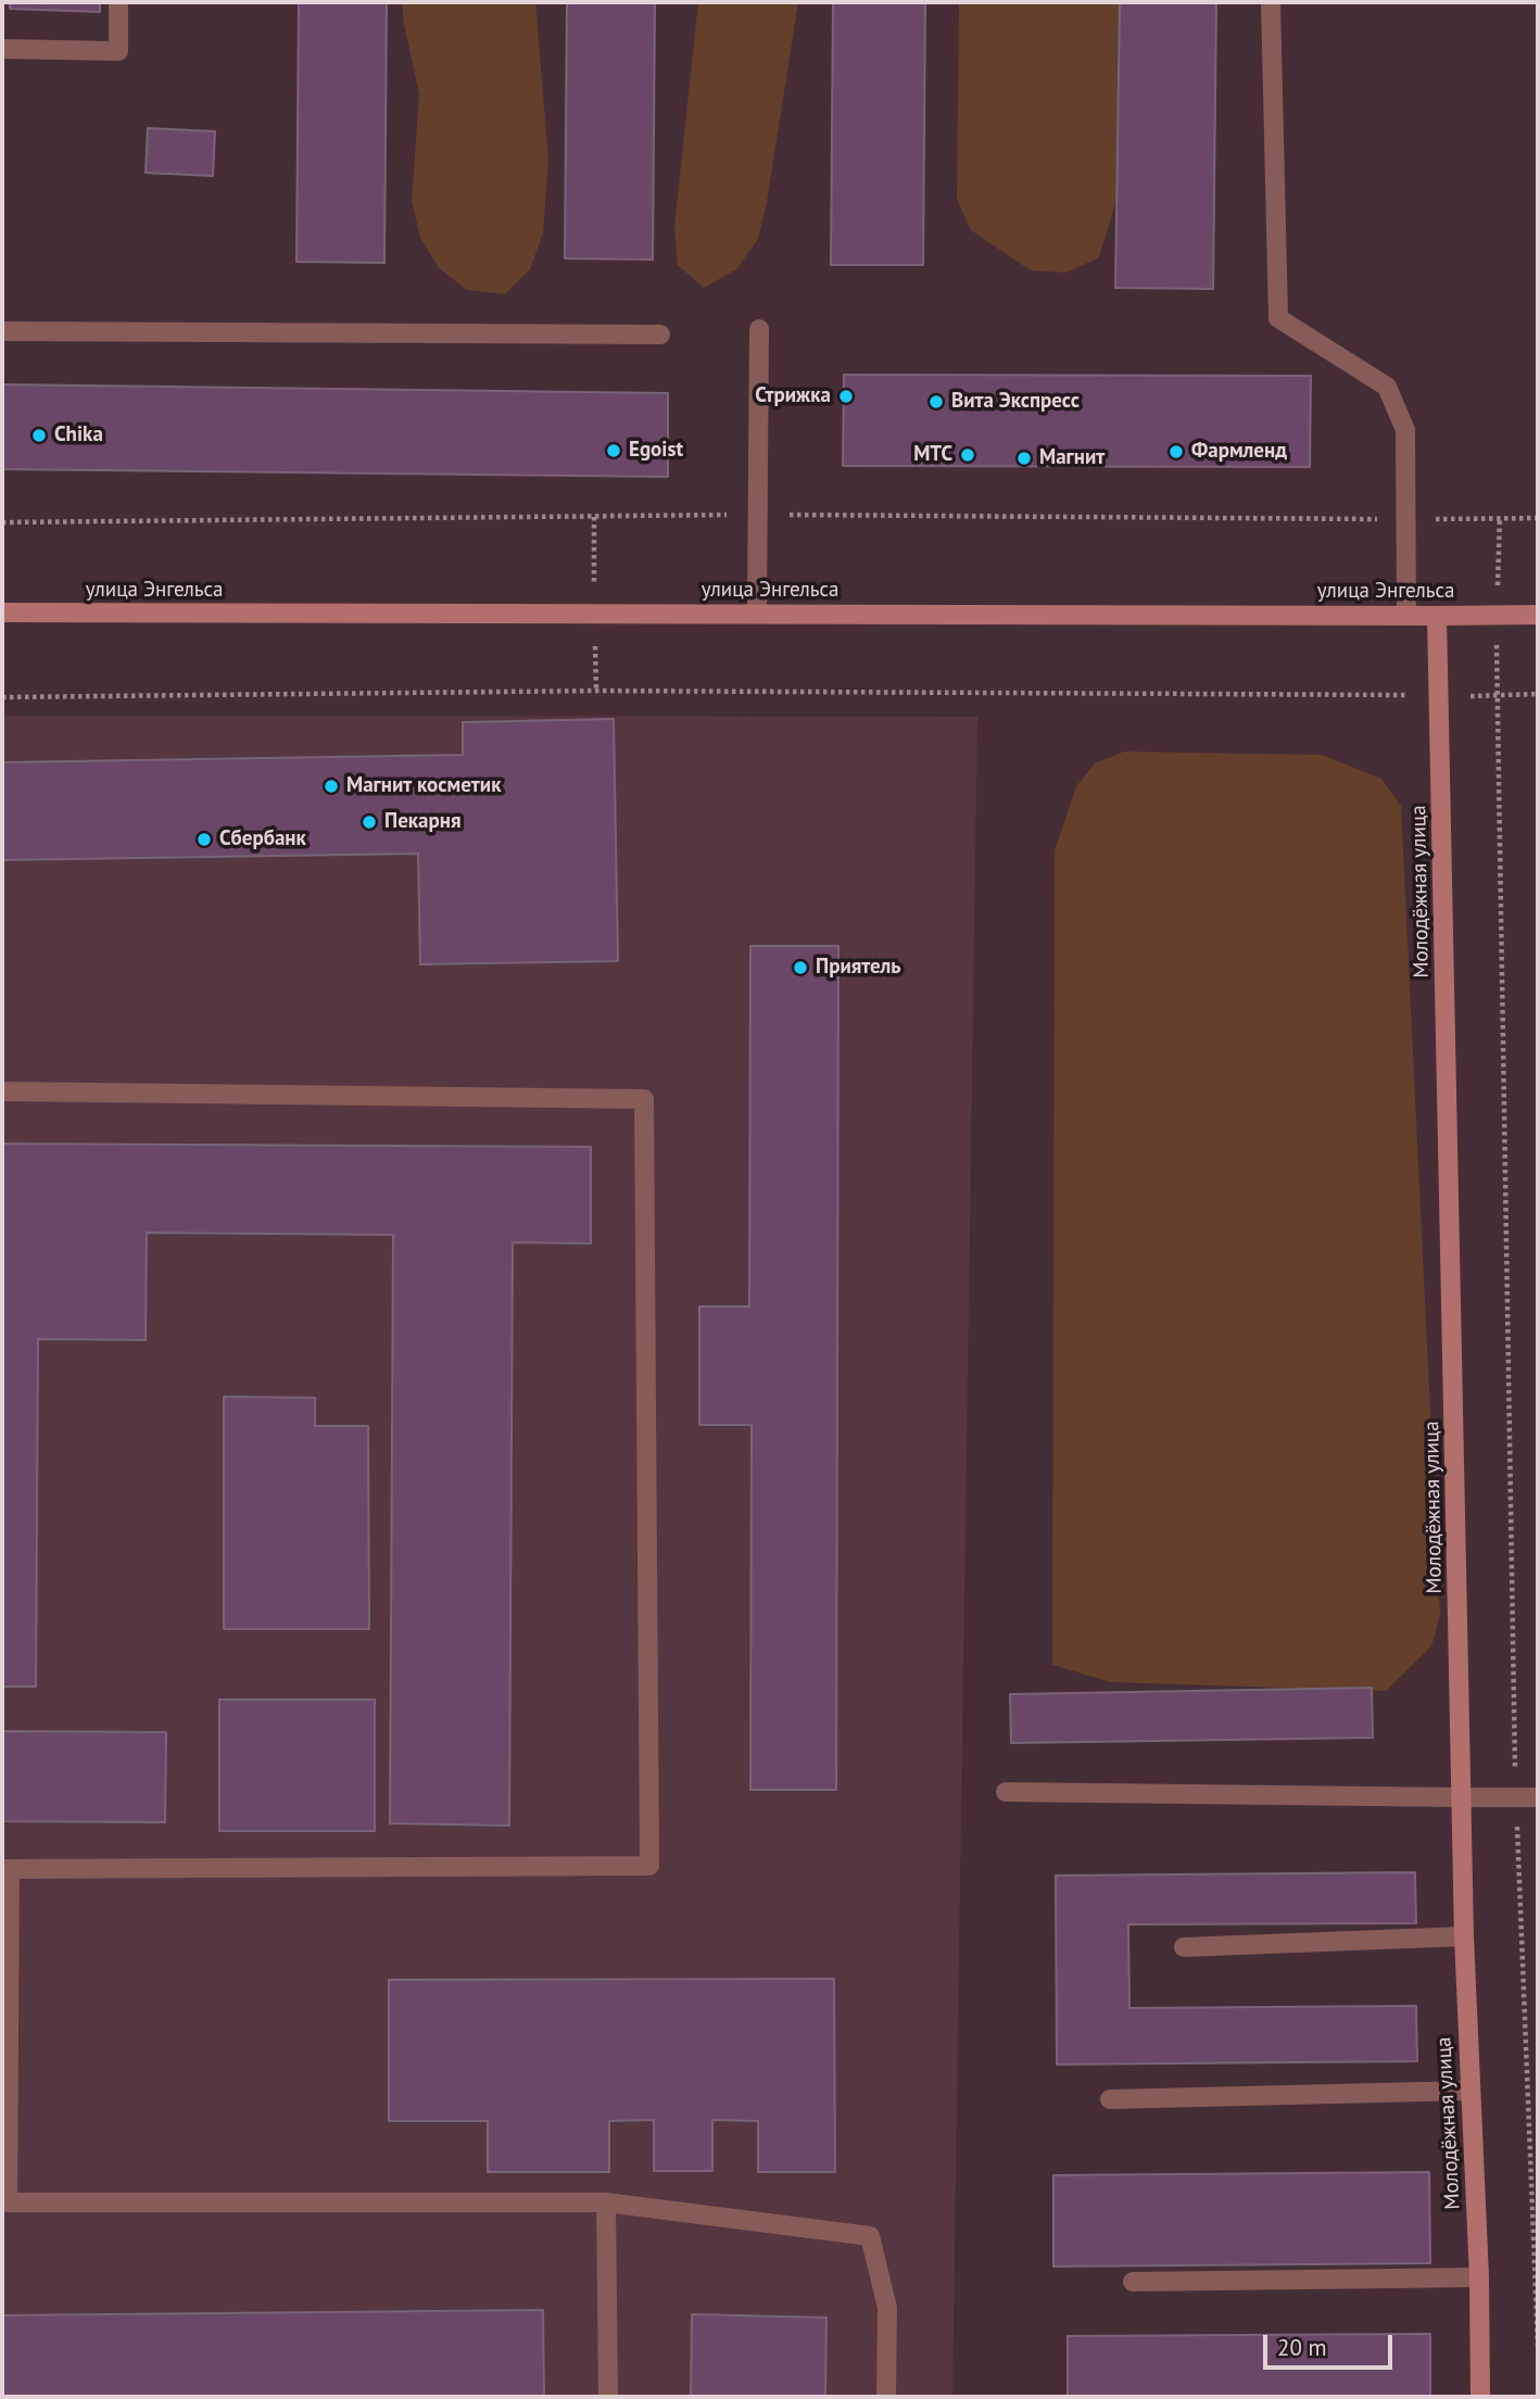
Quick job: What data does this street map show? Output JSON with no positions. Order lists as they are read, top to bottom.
{
  "streets": {
    "main road": ["улица Энгельса", "Молодёжная улица"]
  },
  "crossings": [
    ["улица Энгельса", "Молодёжная улица"]
  ],
  "places": [
    "Стрижка",
    "Вита Экспресс",
    "Chika",
    "Egoist",
    "Фармленд",
    "МТС",
    "Магнит",
    "Магнит косметик",
    "Пекарня",
    "Сбербанк",
    "Приятель"
  ],
  "scale_bar": "20 m"
}
